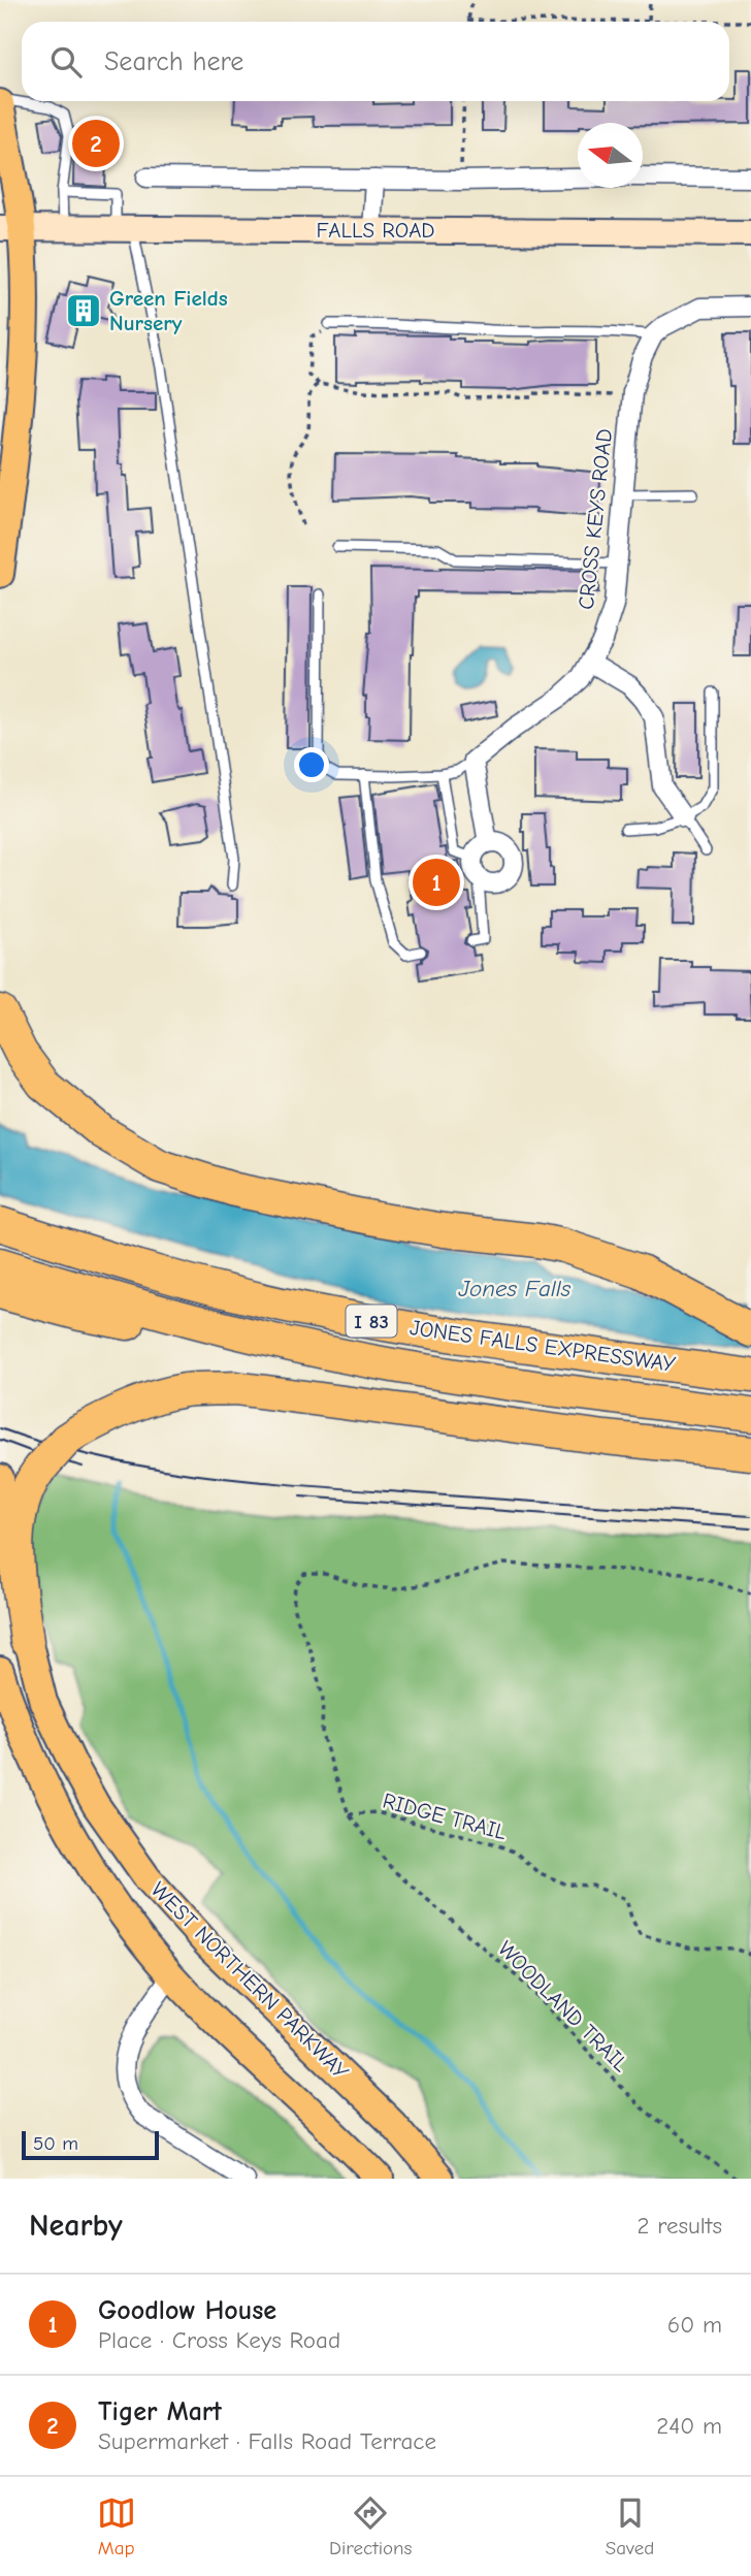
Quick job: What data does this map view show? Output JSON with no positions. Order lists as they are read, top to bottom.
{
  "streets": {
    "highway": ["I 83", "JONES FALLS EXPRESSWAY"],
    "main road": ["FALLS ROAD", "WEST NORTHERN PARKWAY"],
    "street": ["CROSS KEYS ROAD"],
    "path": ["RIDGE TRAIL", "WOODLAND TRAIL"]
  },
  "crossings": [
    ["RIDGE TRAIL", "WOODLAND TRAIL"]
  ],
  "water": ["Jones Falls"],
  "places": {
    "building": ["Green Fields Nursery"]
  },
  "scale_bar": "50 m",
  "north": "left",
  "page": {
    "search": "Search here",
    "pins": ["2", "1"],
    "scale": "50 m",
    "heading": ["Nearby", "2 results"],
    "list": [
      {
        "mark": "1",
        "name": "Goodlow House",
        "note": "Place · Cross Keys Road",
        "value": "60 m"
      },
      {
        "mark": "2",
        "name": "Tiger Mart",
        "note": "Supermarket · Falls Road Terrace",
        "value": "240 m"
      }
    ],
    "nav": ["Map", "Directions", "Saved"]
  }
}
